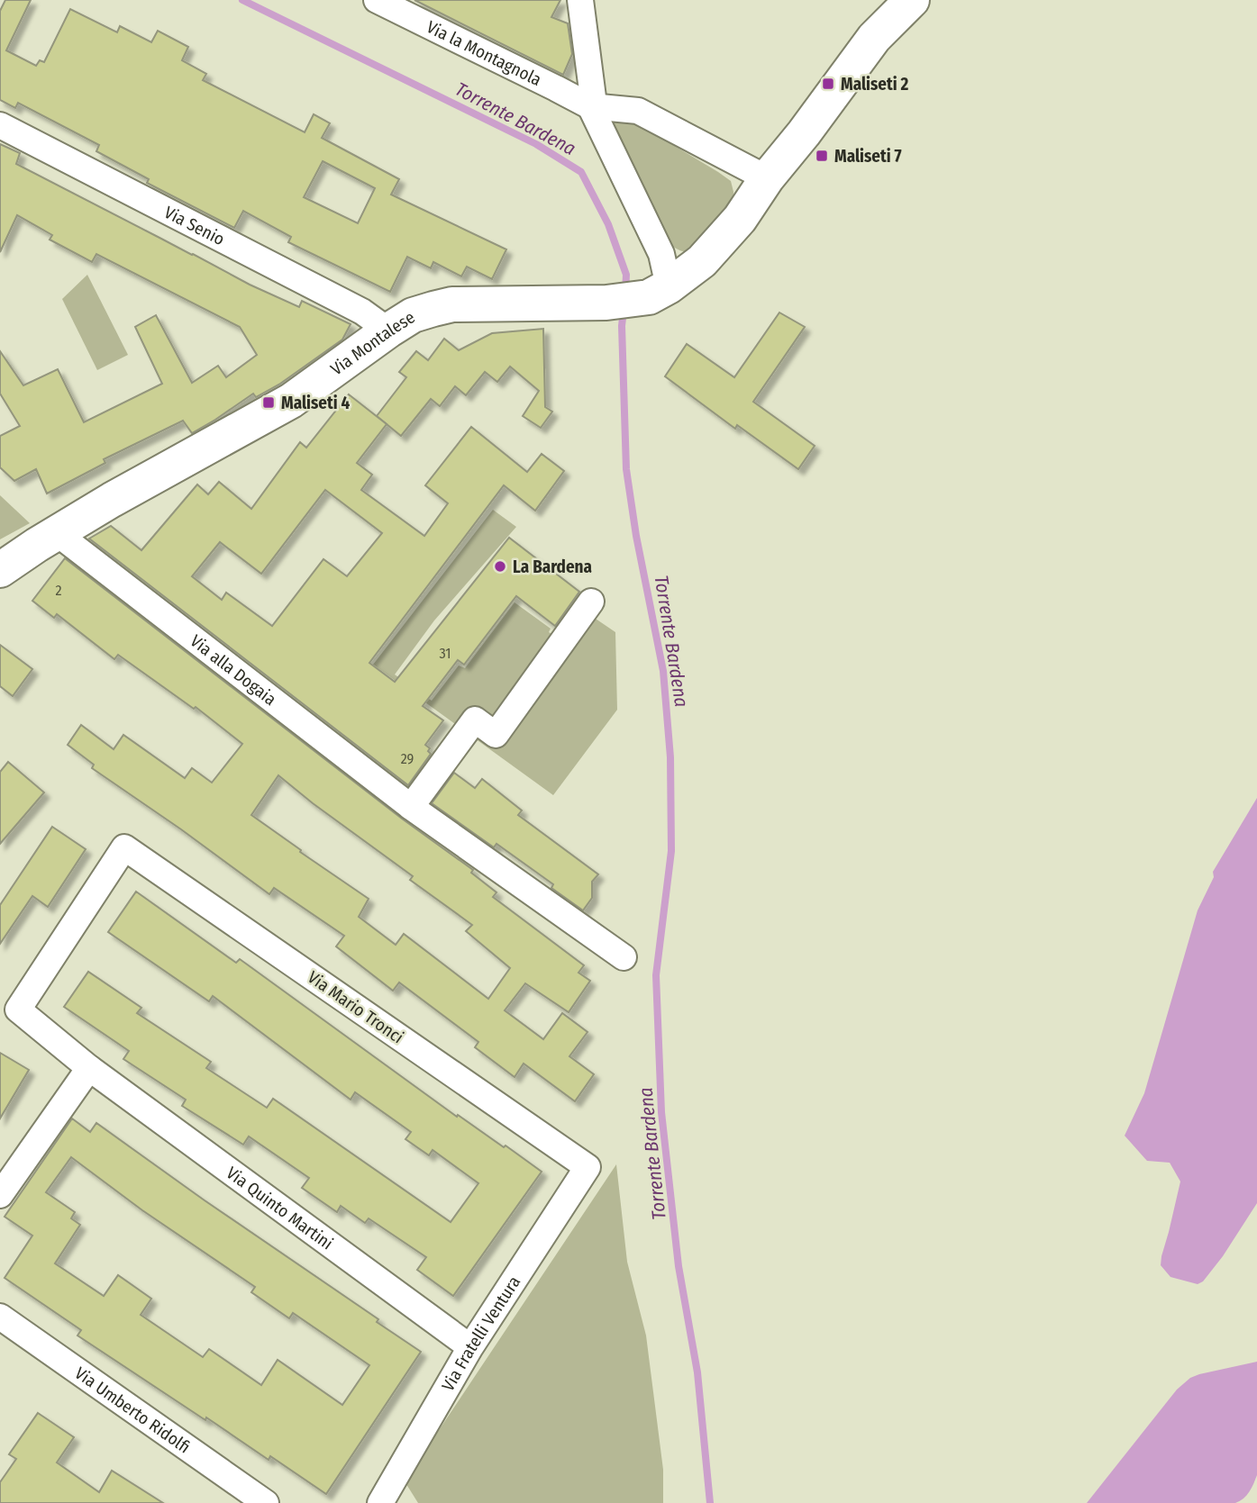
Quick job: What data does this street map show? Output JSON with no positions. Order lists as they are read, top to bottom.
{
  "streets": {
    "street": [
      "Via la Montagnola",
      "Via Senio",
      "Via Montalese",
      "Via alla Dogaia",
      "Via Mario Tronci",
      "Via Quinto Martini",
      "Via Fratelli Ventura",
      "Via Umberto Ridolfi"
    ]
  },
  "crossings": [
    ["Via Senio", "Via Montalese"],
    ["Via Montalese", "Via alla Dogaia"],
    ["Via Mario Tronci", "Via Quinto Martini"],
    ["Via Mario Tronci", "Via Fratelli Ventura"],
    ["Via Quinto Martini", "Via Fratelli Ventura"]
  ],
  "water": ["Torrente Bardena"],
  "places": {
    "transit": ["Maliseti 2", "Maliseti 7", "Maliseti 4"],
    "other": ["La Bardena"]
  },
  "house_numbers": ["2", "31", "29"]
}
